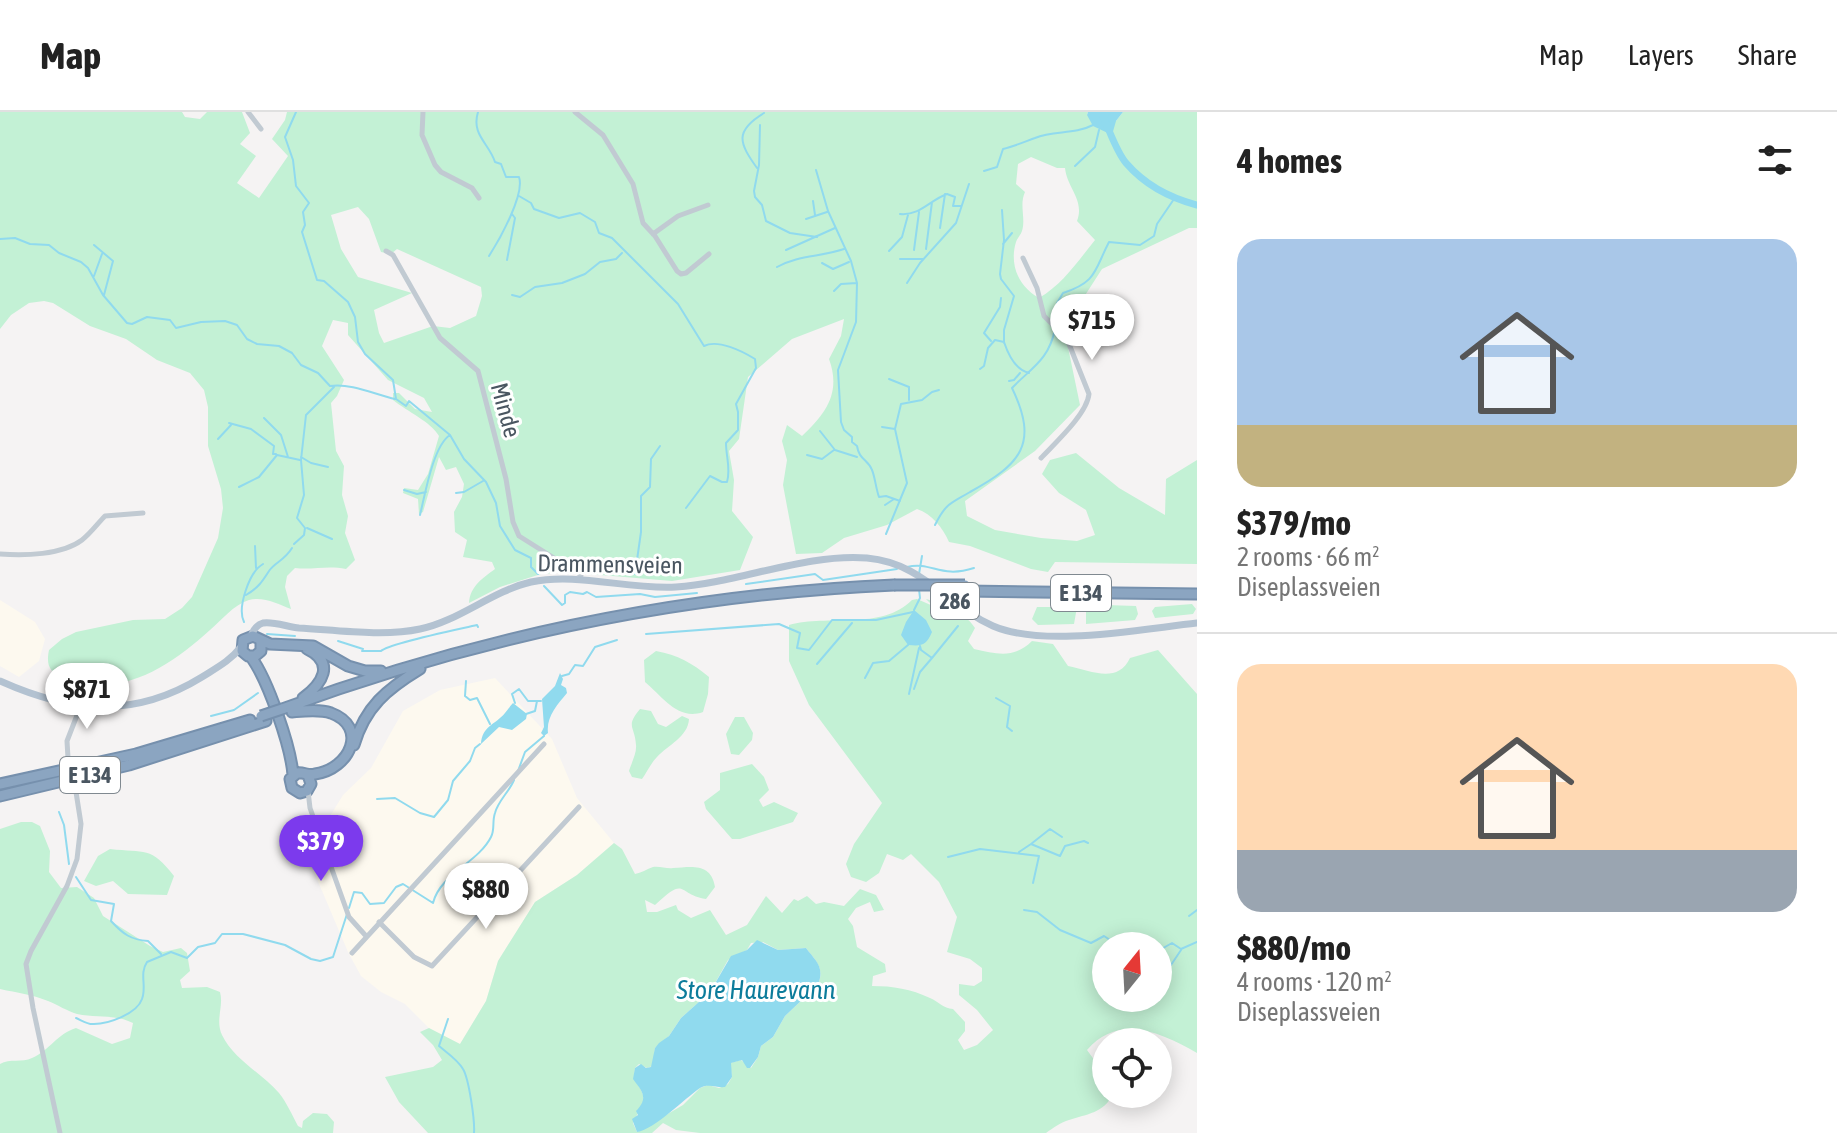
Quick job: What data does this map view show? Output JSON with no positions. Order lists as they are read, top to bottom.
{
  "streets": {
    "highway": ["E 134"],
    "main road": ["Drammensveien", "286"],
    "street": ["Minde"]
  },
  "crossings": [
    ["Minde", "Drammensveien"],
    ["Drammensveien", "E 134"]
  ],
  "water": ["Store Haurevann"],
  "north": "top",
  "page": {
    "header": "Map",
    "nav": ["Map", "Layers", "Share"],
    "heading": "4 homes",
    "list": [
      {
        "name": "$379/mo",
        "note": "2 rooms · 66 m² · Diseplassveien"
      },
      {
        "name": "$880/mo",
        "note": "4 rooms · 120 m² · Diseplassveien"
      }
    ],
    "price": [
      "$715",
      "$871",
      "$379",
      "$880"
    ]
  }
}
